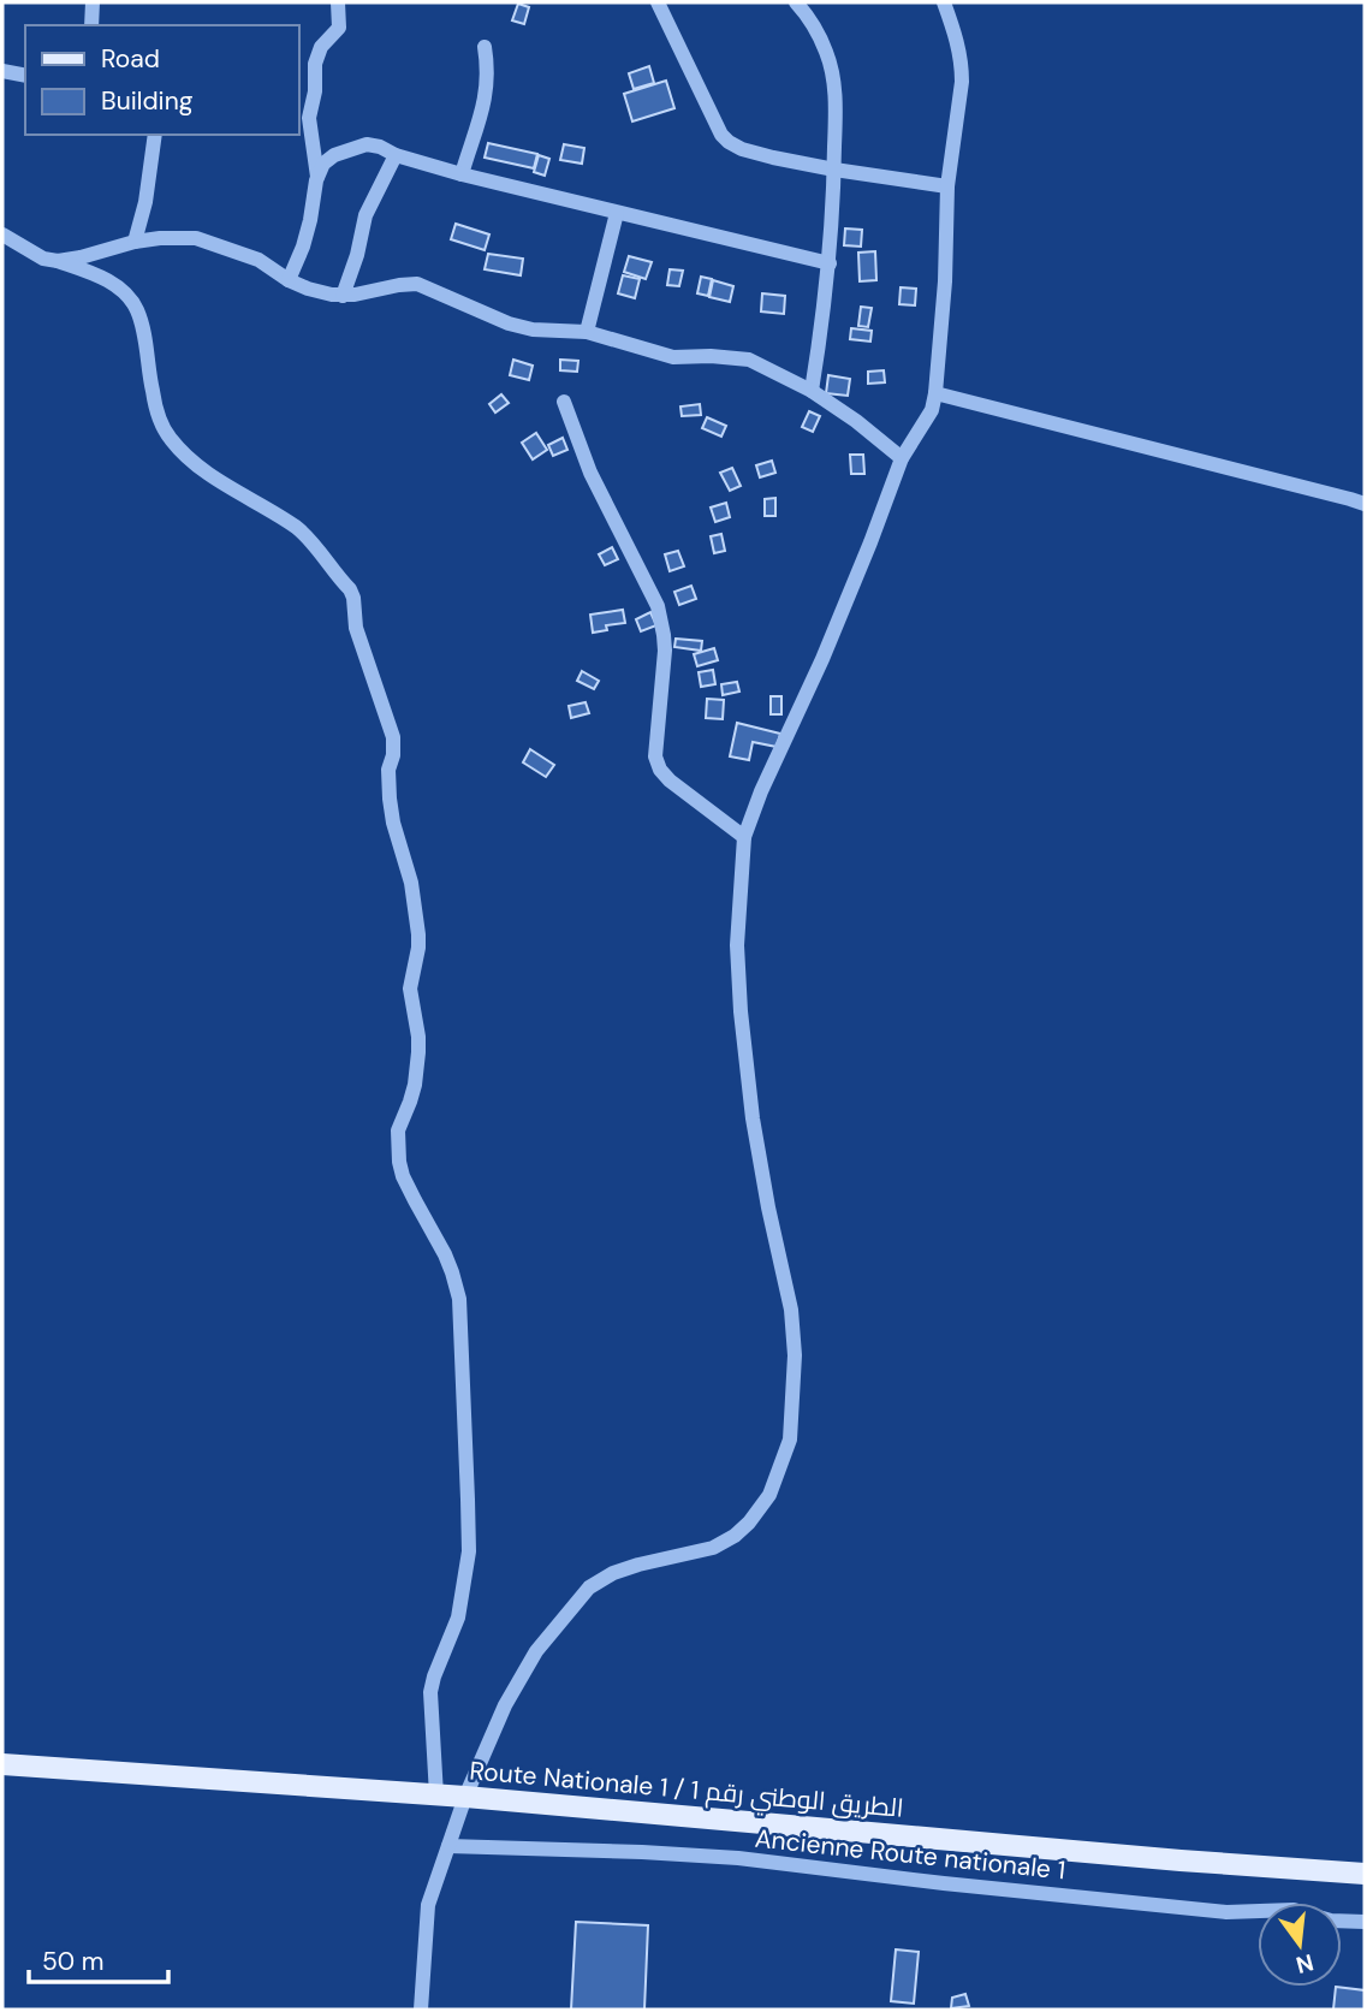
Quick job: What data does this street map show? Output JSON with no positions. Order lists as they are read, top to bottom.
{
  "streets": {
    "main road": ["Route Nationale 1 / الطريق الوطني رقم 1"],
    "street": ["Ancienne Route nationale 1"]
  },
  "legend": ["Road", "Building"],
  "scale_bar": "50 m",
  "north": "bottom"
}
